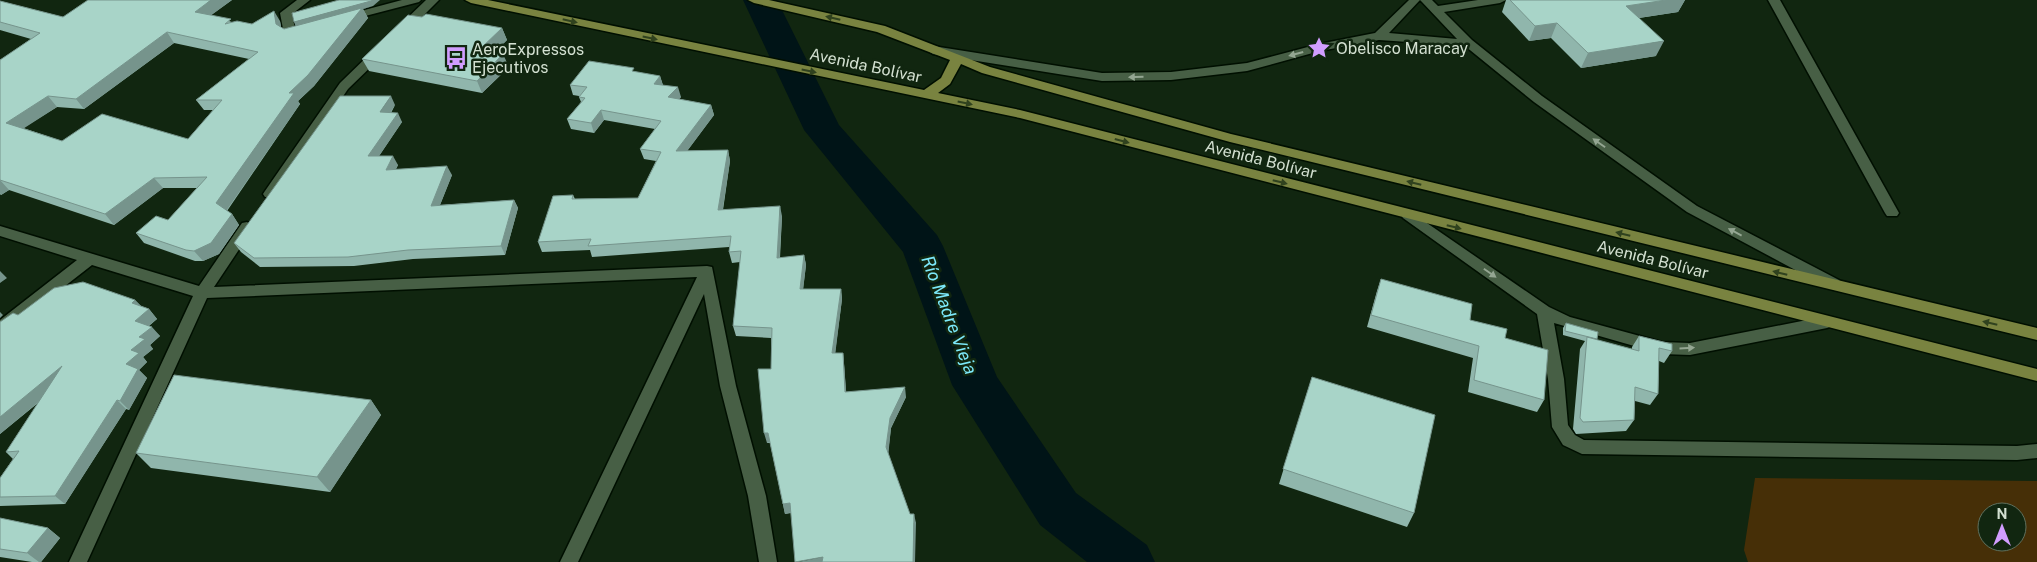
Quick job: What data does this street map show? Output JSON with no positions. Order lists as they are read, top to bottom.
{
  "streets": {
    "main road": ["Avenida Bolívar"]
  },
  "water": ["Río Madre Vieja"],
  "places": {
    "place": ["Obelisco Maracay"],
    "bus stop": ["AeroExpressos Ejecutivos"]
  },
  "north": "top"
}
